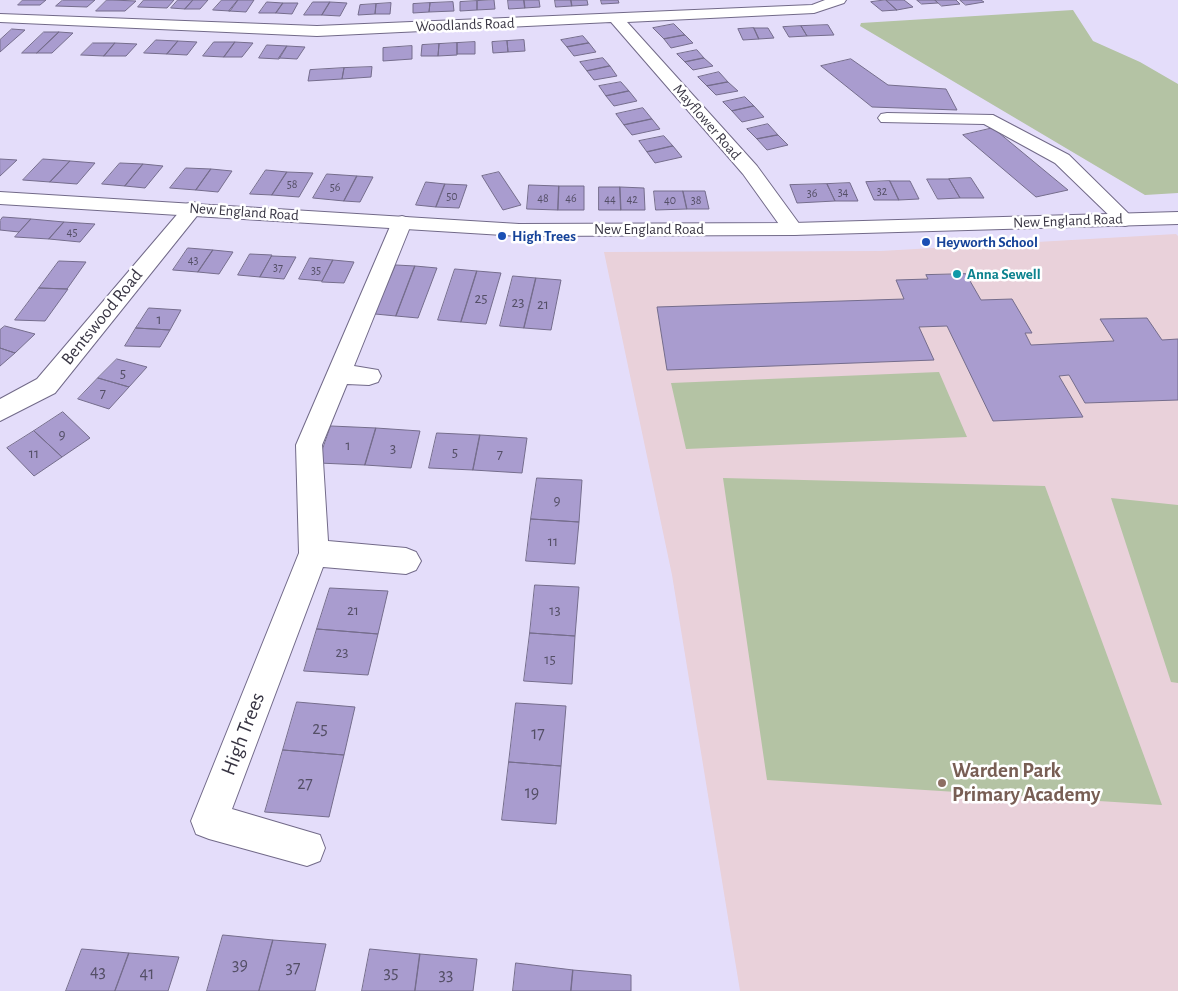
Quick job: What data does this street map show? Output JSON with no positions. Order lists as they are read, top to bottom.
{
  "streets": {
    "street": [
      "Woodlands Road",
      "Mayflower Road",
      "New England Road",
      "Bentswood Road",
      "High Trees"
    ]
  },
  "crossings": [
    ["Woodlands Road", "Mayflower Road"],
    ["Mayflower Road", "New England Road"],
    ["New England Road", "Bentswood Road"],
    ["New England Road", "High Trees"]
  ],
  "places": [
    "High Trees",
    "Heyworth School",
    "Anna Sewell",
    "Warden Park Primary Academy"
  ],
  "house_numbers": [
    "58",
    "56",
    "32",
    "34",
    "36",
    "50",
    "48",
    "46",
    "44",
    "42",
    "40",
    "38",
    "45",
    "43",
    "37",
    "35",
    "25",
    "23",
    "21",
    "1",
    "5",
    "7",
    "9",
    "1",
    "3",
    "5",
    "11",
    "7",
    "9",
    "11",
    "21",
    "13",
    "23",
    "15",
    "25",
    "17",
    "27",
    "19",
    "39",
    "37",
    "43",
    "35",
    "41",
    "33"
  ]
}
